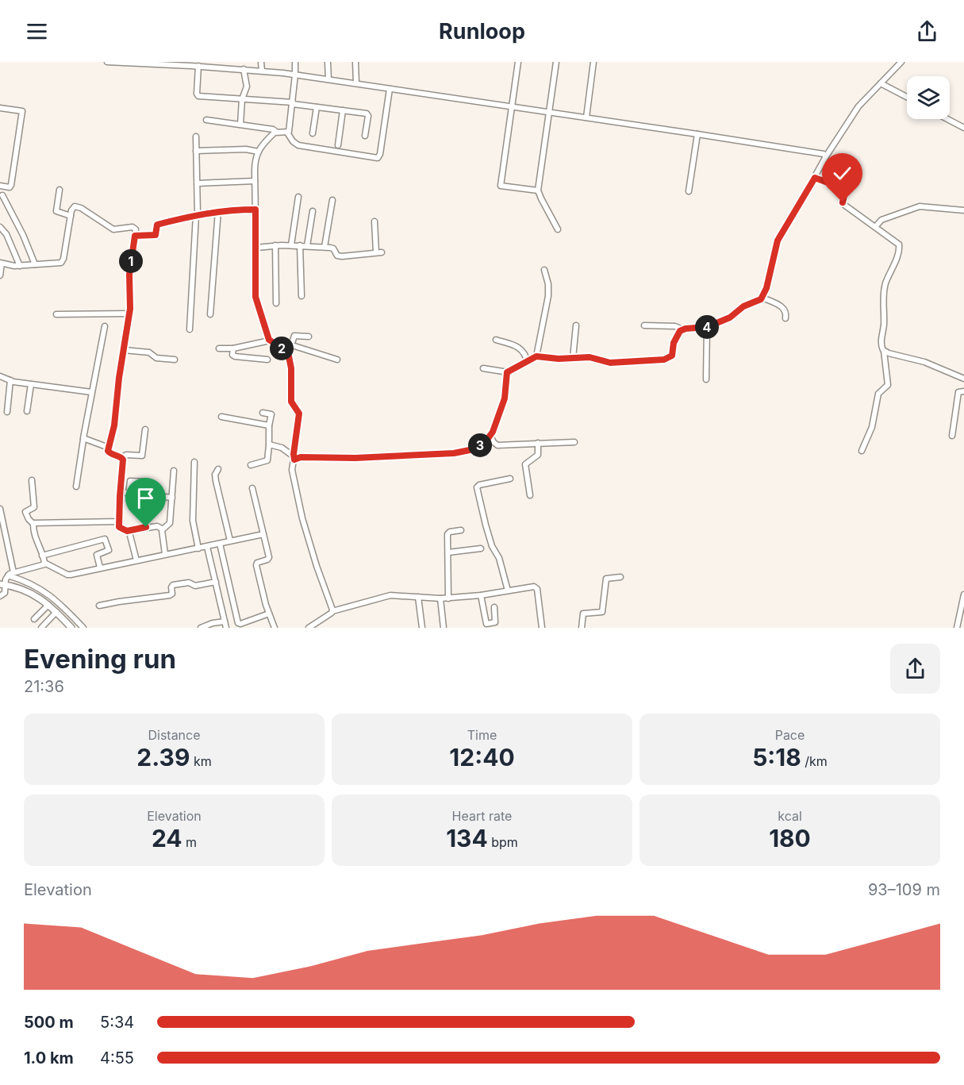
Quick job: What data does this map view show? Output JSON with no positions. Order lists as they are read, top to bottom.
{
  "page": {
    "header": "Runloop",
    "pins": [
      "1",
      "4",
      "2",
      "3"
    ],
    "heading": ["Evening run", "21:36"],
    "stats": [
      ["Distance", "2.39 km"],
      ["Time", "12:40"],
      ["Pace", "5:18 /km"],
      ["Elevation", "24 m"],
      ["Heart rate", "134 bpm"],
      ["kcal", "180"]
    ],
    "chart": ["Elevation", "93–109 m"],
    "list": [
      {
        "name": "500 m",
        "note": "5:34"
      },
      {
        "name": "1.0 km",
        "note": "4:55"
      }
    ]
  }
}
